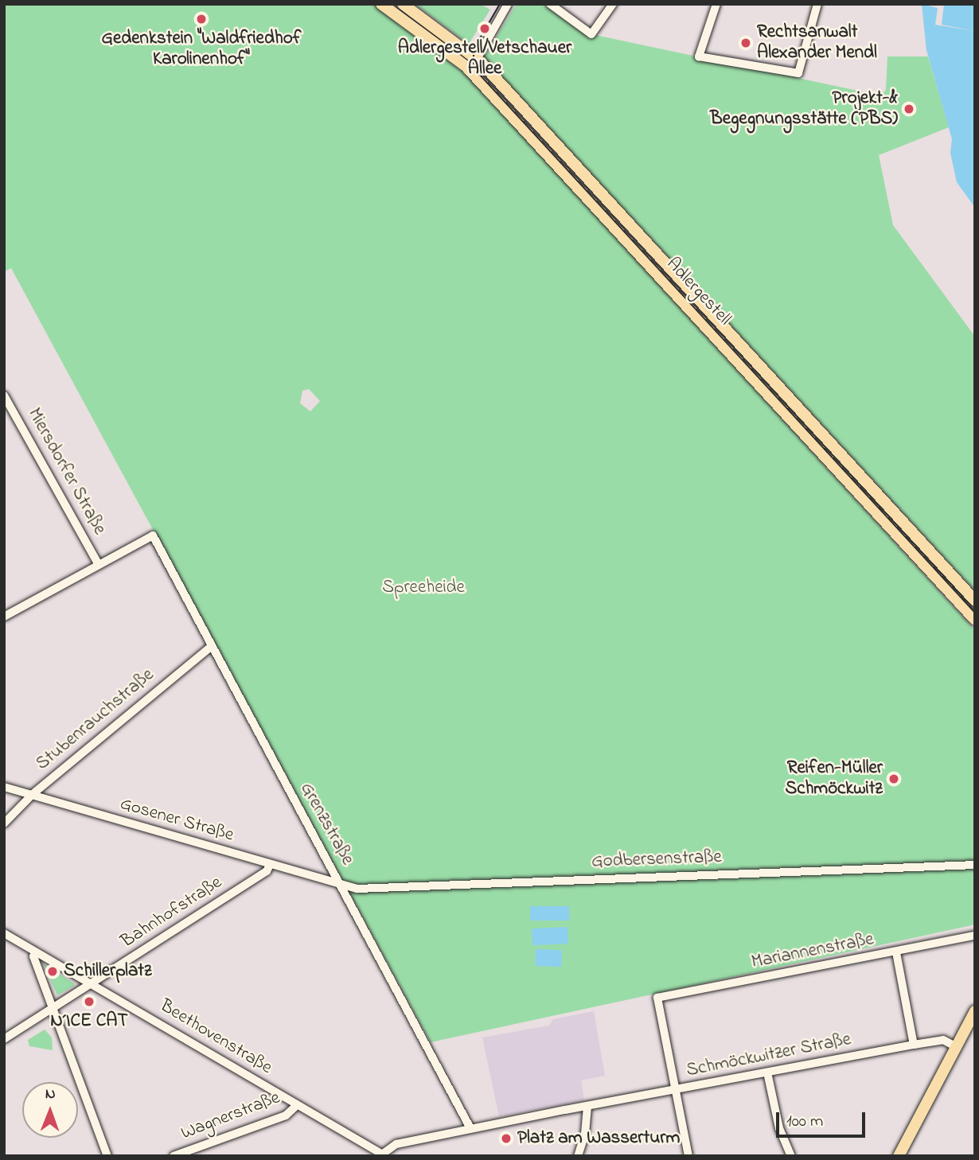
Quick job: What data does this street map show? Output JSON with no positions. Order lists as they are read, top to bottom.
{
  "streets": {
    "main road": ["Adlergestell"],
    "street": [
      "Miersdorfer Straße",
      "Stubenrauchstraße",
      "Gosener Straße",
      "Grenzstraße",
      "Godbersenstraße",
      "Bahnhofstraße",
      "Mariannenstraße",
      "Beethovenstraße",
      "Schmöckwitzer Straße",
      "Wagnerstraße"
    ]
  },
  "crossings": [
    ["Miersdorfer Straße", "Grenzstraße"],
    ["Stubenrauchstraße", "Gosener Straße"],
    ["Stubenrauchstraße", "Grenzstraße"],
    ["Gosener Straße", "Grenzstraße"],
    ["Gosener Straße", "Godbersenstraße"],
    ["Gosener Straße", "Bahnhofstraße"],
    ["Grenzstraße", "Godbersenstraße"],
    ["Grenzstraße", "Schmöckwitzer Straße"],
    ["Bahnhofstraße", "Beethovenstraße"],
    ["Mariannenstraße", "Schmöckwitzer Straße"],
    ["Beethovenstraße", "Schmöckwitzer Straße"],
    ["Beethovenstraße", "Wagnerstraße"]
  ],
  "parks": ["Spreeheide"],
  "places": [
    "Gedenkstein \"Waldfriedhof Karolinenhof\"",
    "Adlergestell/Vetschauer Allee",
    "Rechtsanwalt Alexander Mendl",
    "Projekt-& Begegnungsstätte (PBS)",
    "Reifen-Müller Schmöckwitz",
    "Schillerplatz",
    "N´ICE CAT",
    "Platz am Wasserturm"
  ],
  "scale_bar": "100 m",
  "north": "top"
}
